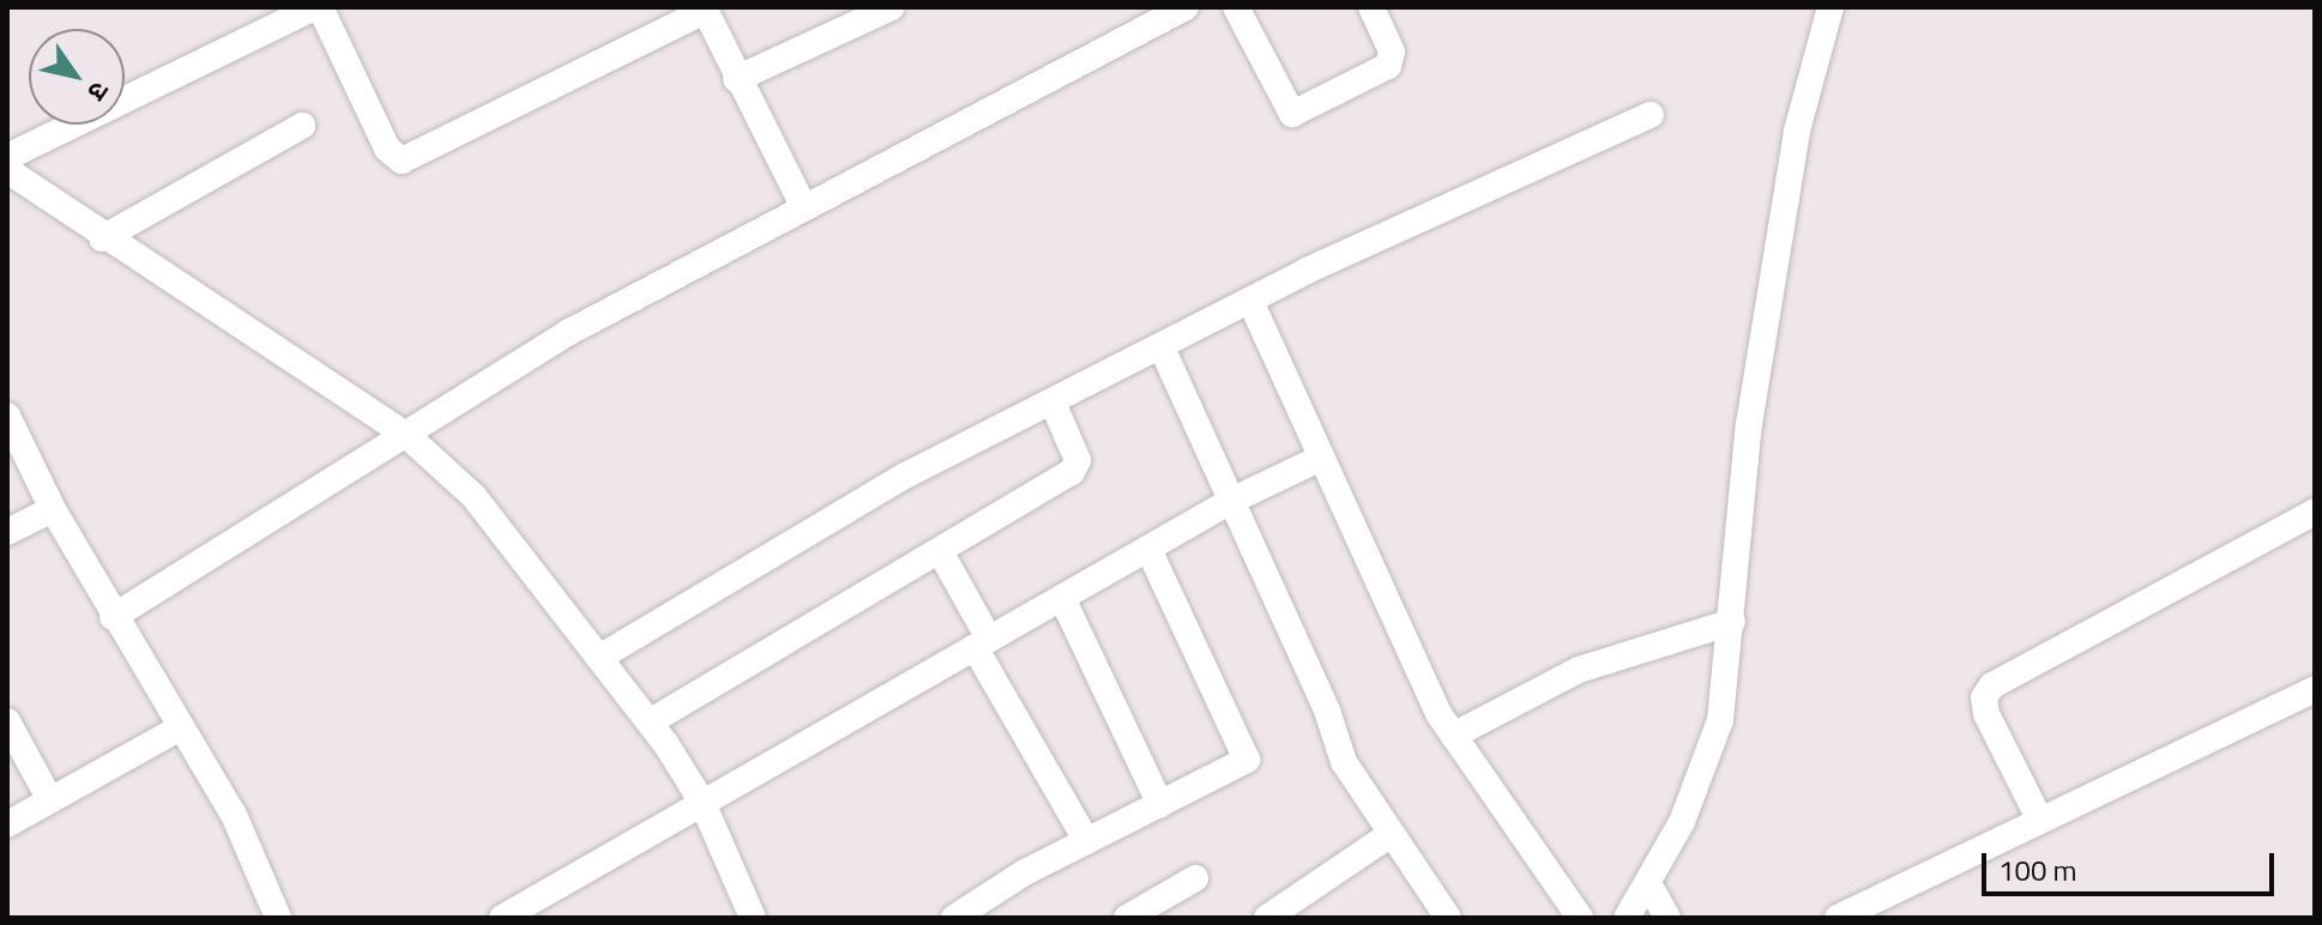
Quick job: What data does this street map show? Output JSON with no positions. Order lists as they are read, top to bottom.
{
  "scale_bar": "100 m",
  "north": "bottom right"
}
